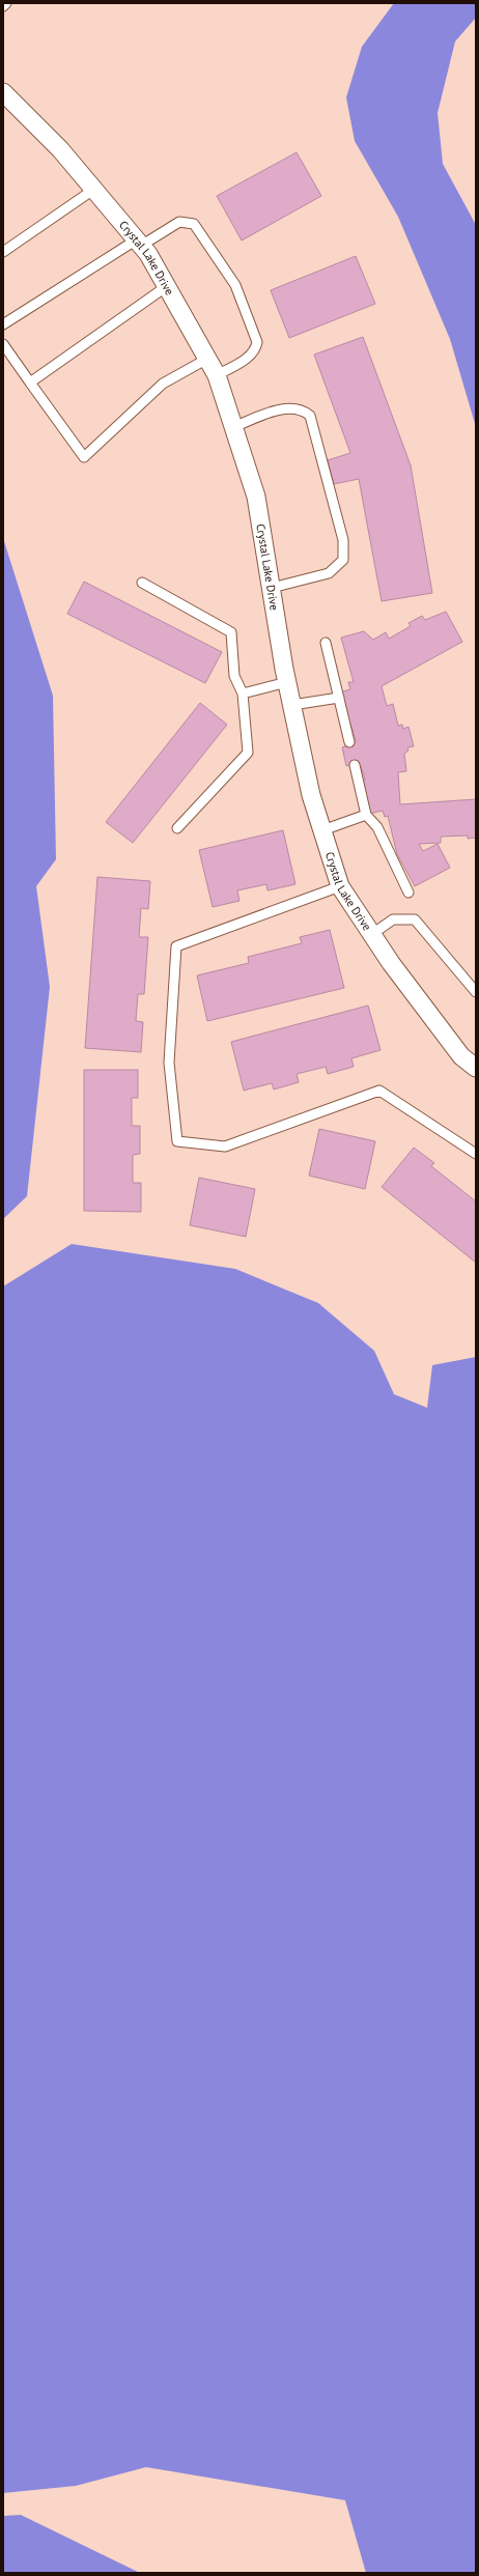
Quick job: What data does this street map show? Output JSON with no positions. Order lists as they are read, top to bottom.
{
  "streets": {
    "street": ["Crystal Lake Drive"]
  }
}
